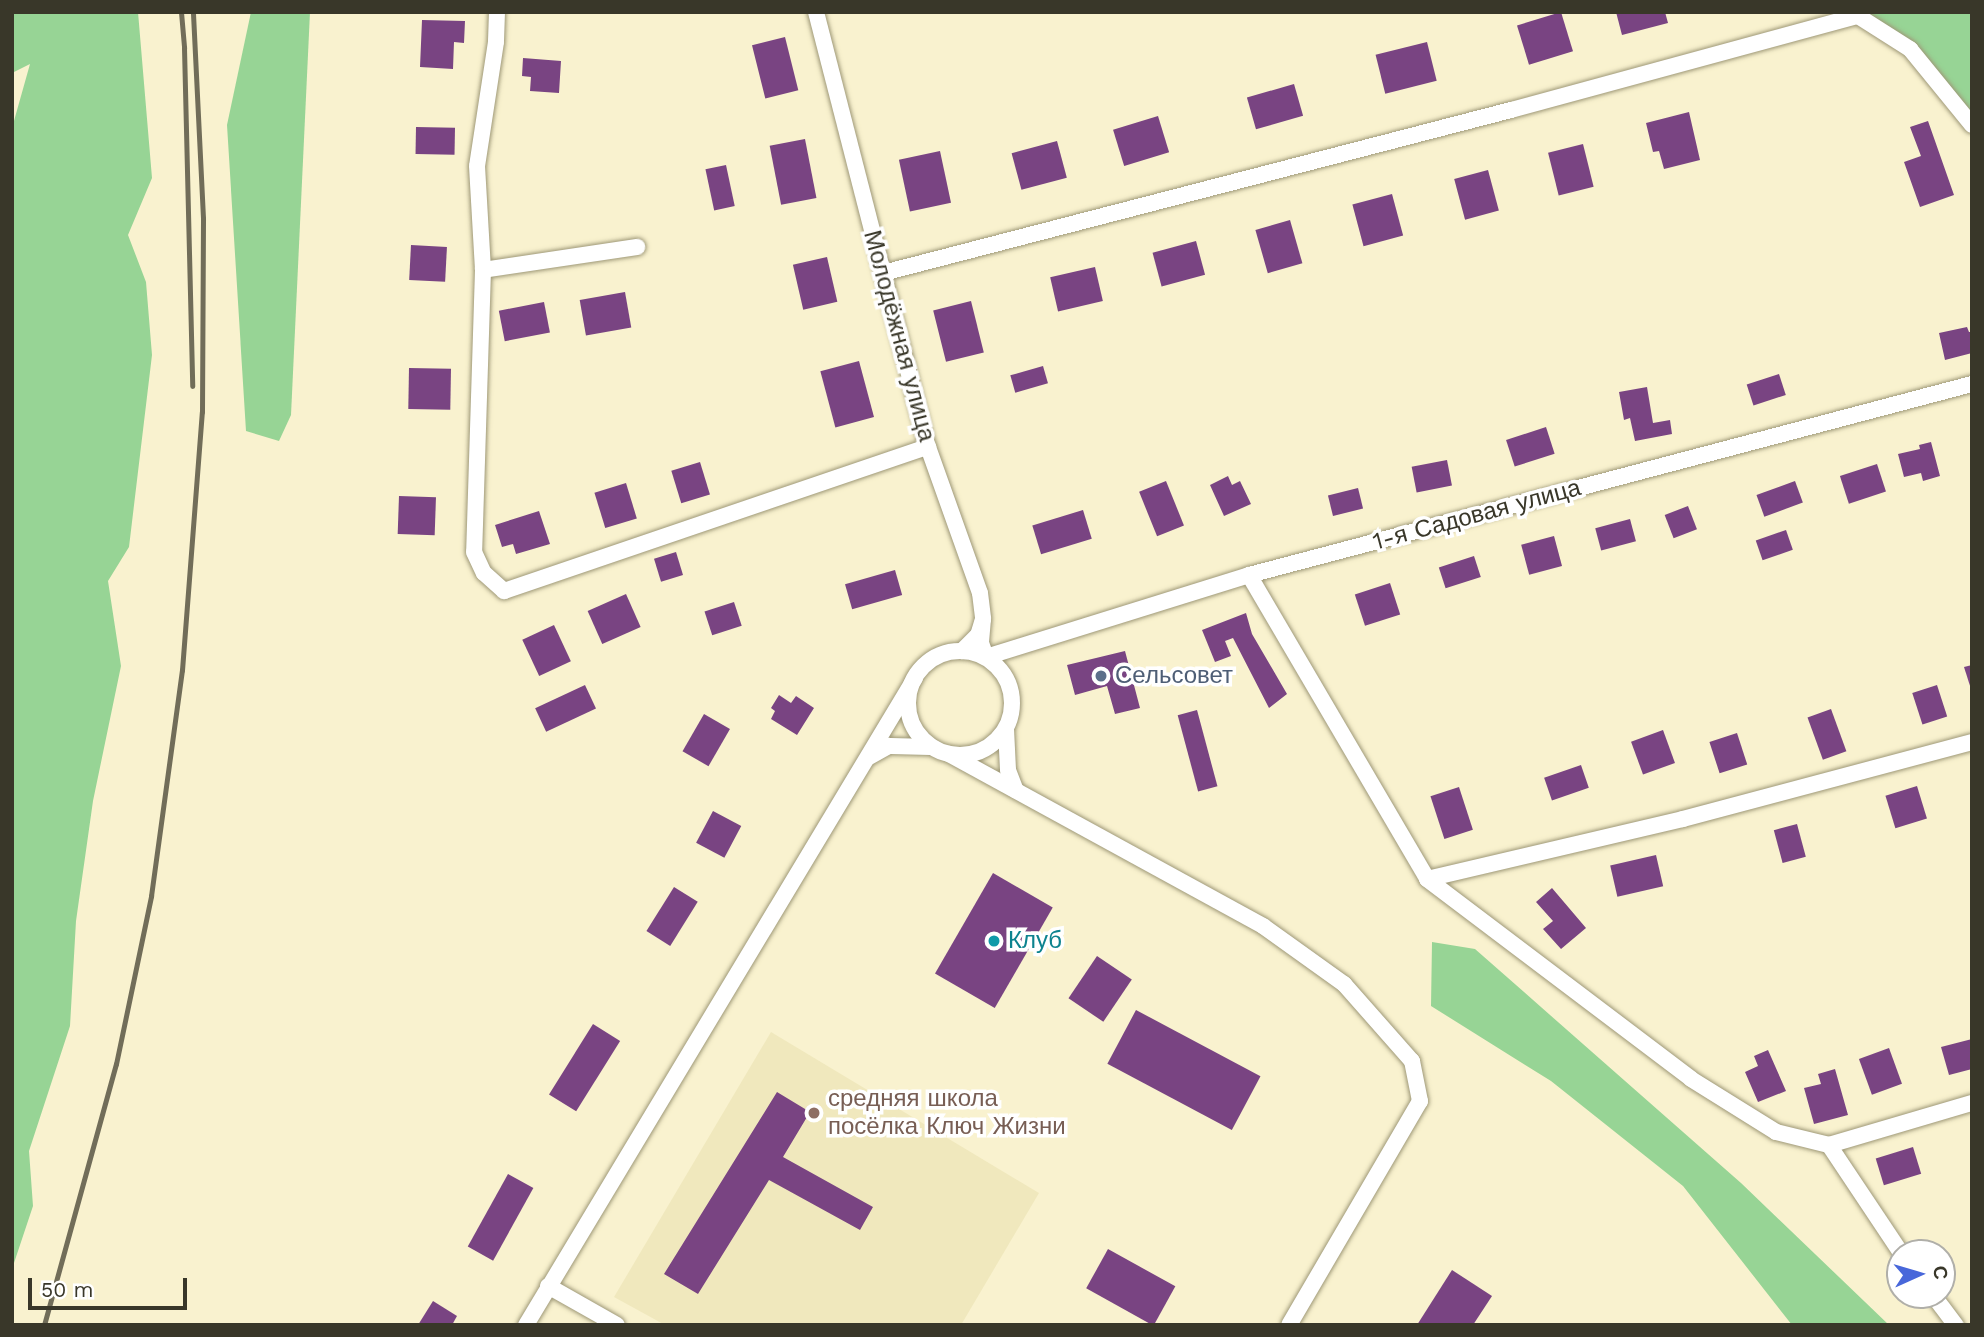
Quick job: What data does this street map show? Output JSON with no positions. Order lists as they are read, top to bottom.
{
  "streets": {
    "street": ["Молодёжная улица", "1-я Садовая улица"]
  },
  "crossings": [
    ["Молодёжная улица", "1-я Садовая улица"]
  ],
  "places": ["Сельсовет", "Клуб", "средняя школа посёлка Ключ Жизни"],
  "scale_bar": "50 m",
  "north": "right"
}
